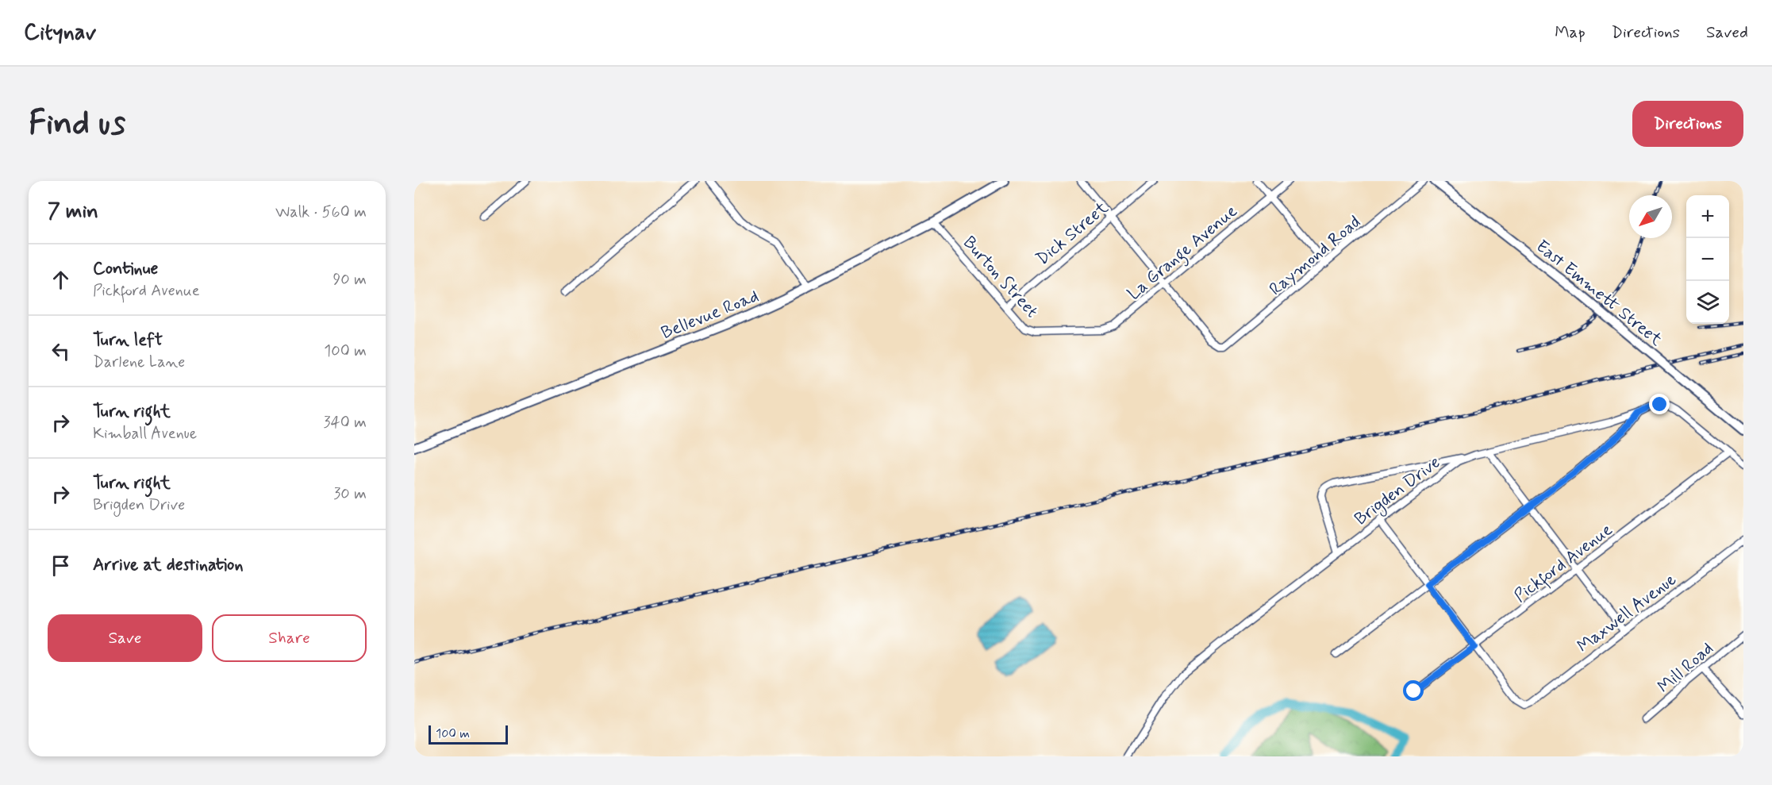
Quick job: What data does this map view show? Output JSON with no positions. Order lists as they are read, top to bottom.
{
  "streets": {
    "street": [
      "Dick Street",
      "La Grange Avenue",
      "Raymond Road",
      "Burton Street",
      "East Emmett Street",
      "Bellevue Road",
      "Brigden Drive",
      "Pickford Avenue",
      "Maxwell Avenue",
      "Mill Road"
    ]
  },
  "crossings": [
    ["Dick Street", "Burton Street"],
    ["La Grange Avenue", "Raymond Road"],
    ["La Grange Avenue", "Burton Street"],
    ["Burton Street", "Bellevue Road"],
    ["Brigden Drive", "Pickford Avenue"],
    ["Pickford Avenue", "Maxwell Avenue"]
  ],
  "scale_bar": "100 m",
  "north": "bottom left",
  "page": {
    "header": "Citynav",
    "nav": ["Map", "Directions", "Saved"],
    "buttons": [
      "Directions",
      ["Save", "Share"]
    ],
    "title": "Find us",
    "heading": ["7 min", "Walk · 560 m"],
    "map_buttons": ["+", "−"],
    "list": [
      ["Continue", "Pickford Avenue", "90 m"],
      ["Turn left", "Darlene Lane", "100 m"],
      ["Turn right", "Kimball Avenue", "340 m"],
      ["Turn right", "Brigden Drive", "30 m"],
      "Arrive at destination"
    ],
    "scale": "100 m"
  }
}
